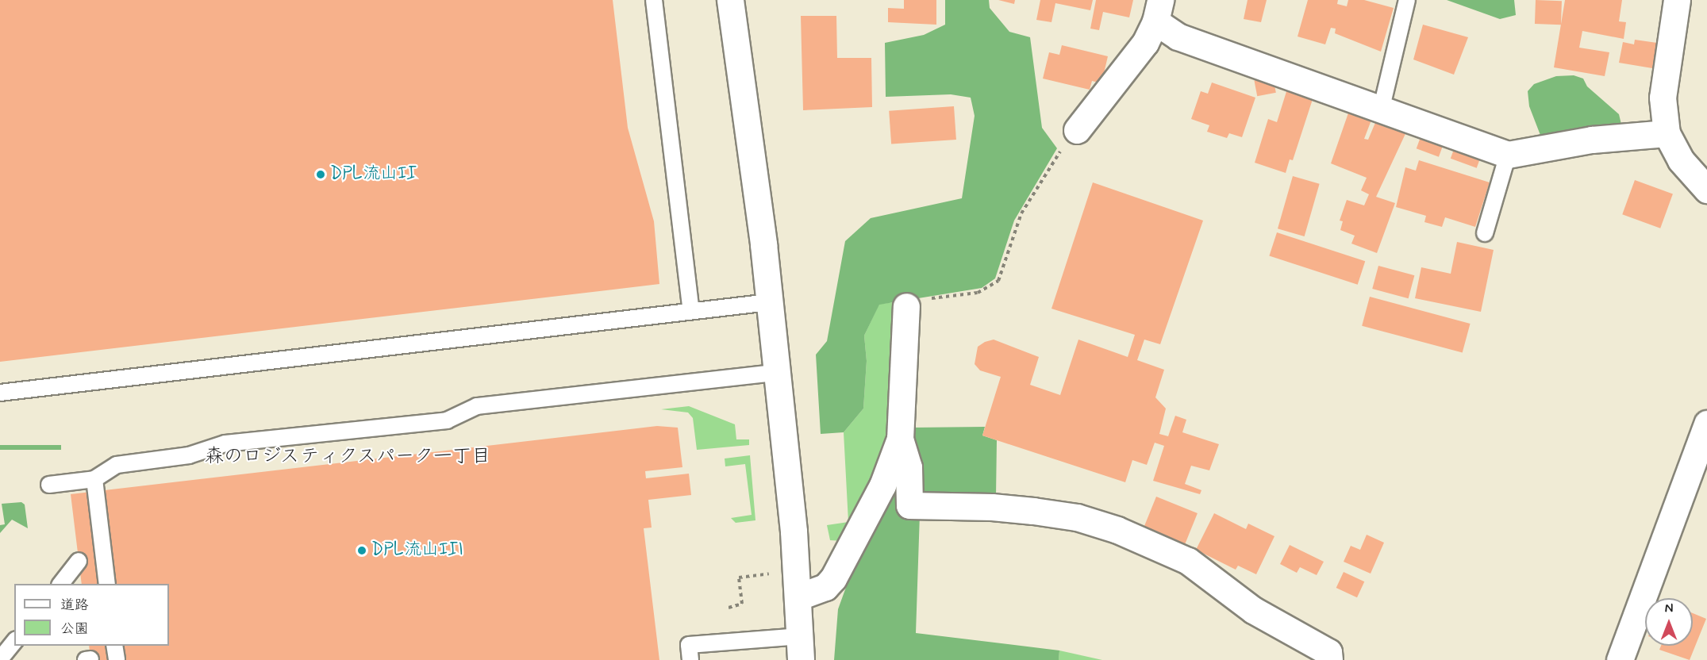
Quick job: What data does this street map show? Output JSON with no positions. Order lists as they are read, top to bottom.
{
  "districts": ["森のロジスティクスパーク一丁目"],
  "places": ["DPL流山II", "DPL流山III"],
  "legend": ["道路", "公園"],
  "north": "top"
}
